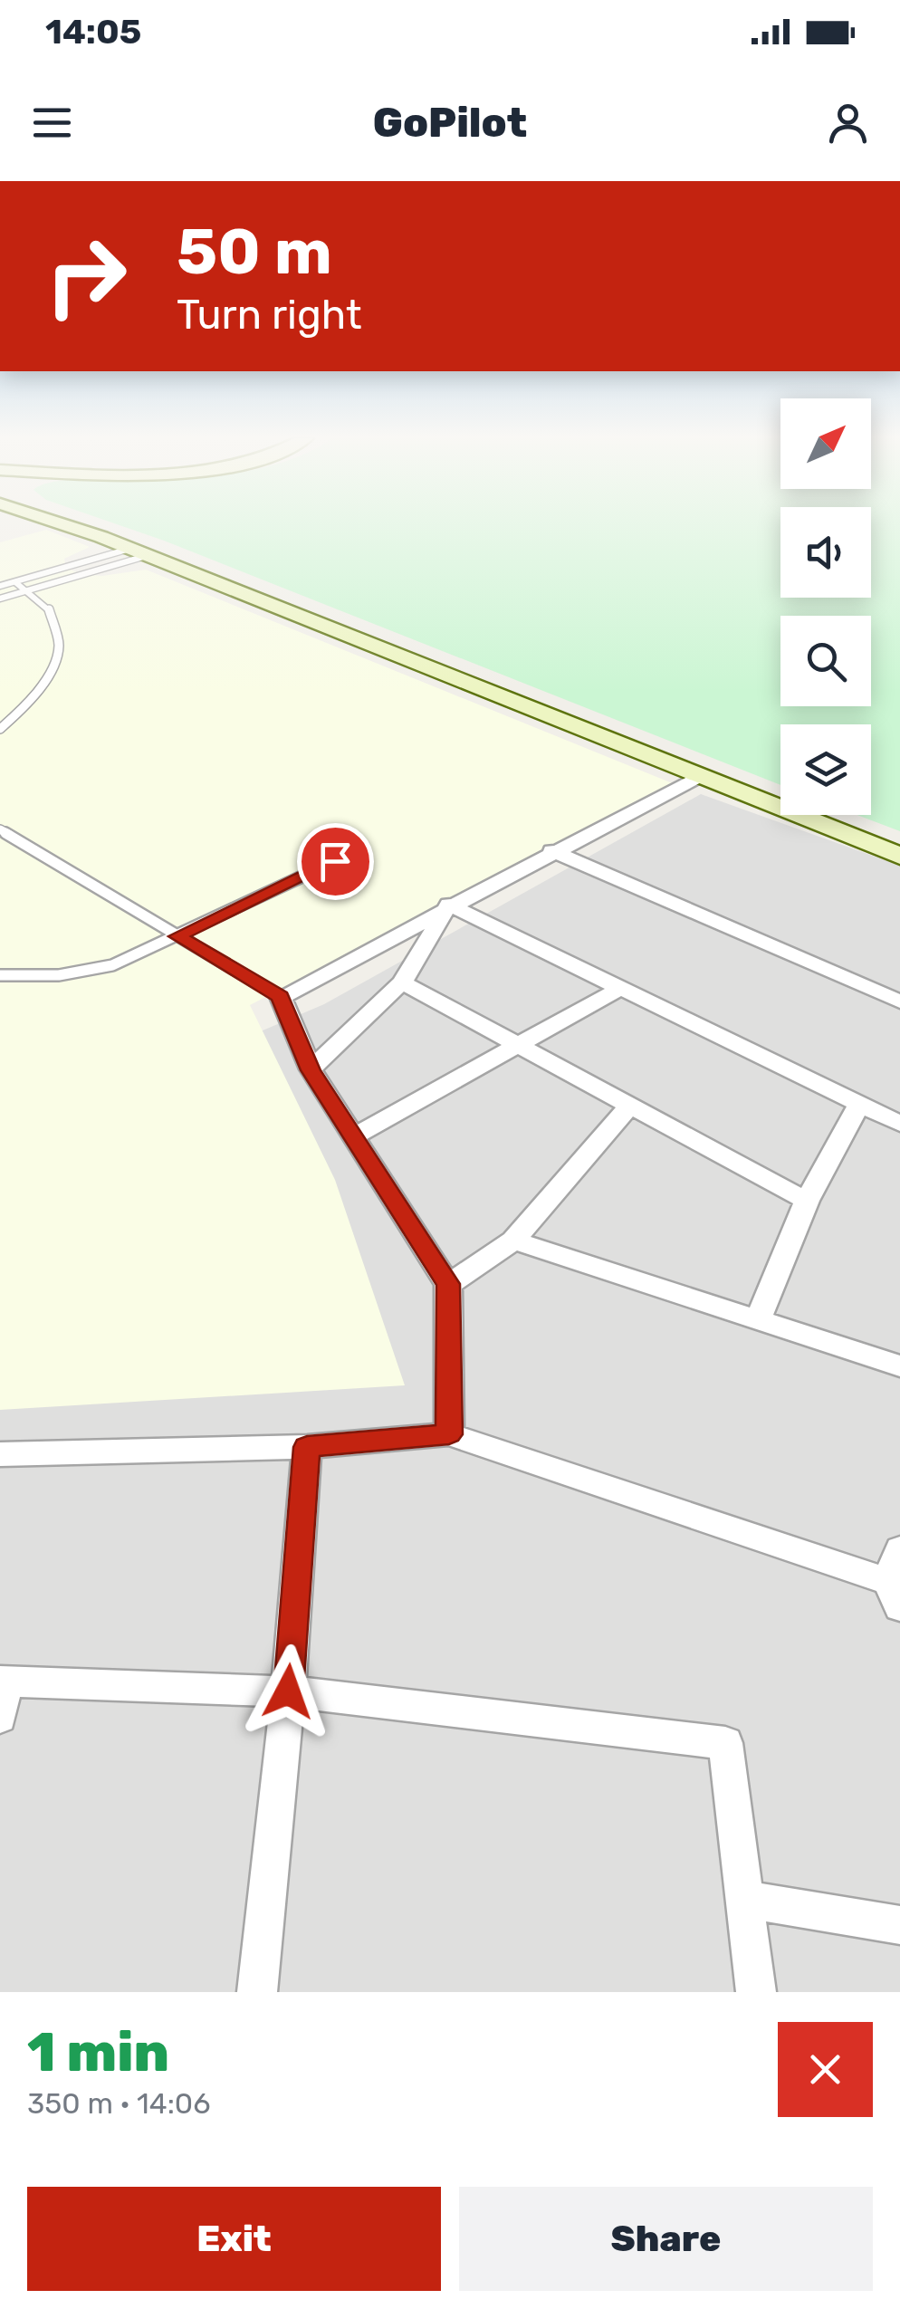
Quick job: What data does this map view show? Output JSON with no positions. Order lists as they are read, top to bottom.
{
  "north": "top right",
  "page": {
    "status": "14:05",
    "header": "GoPilot",
    "turn": ["50 m", "Turn right"],
    "heading": ["1 min", "350 m · 14:06"],
    "buttons": ["Exit", "Share"]
  }
}
